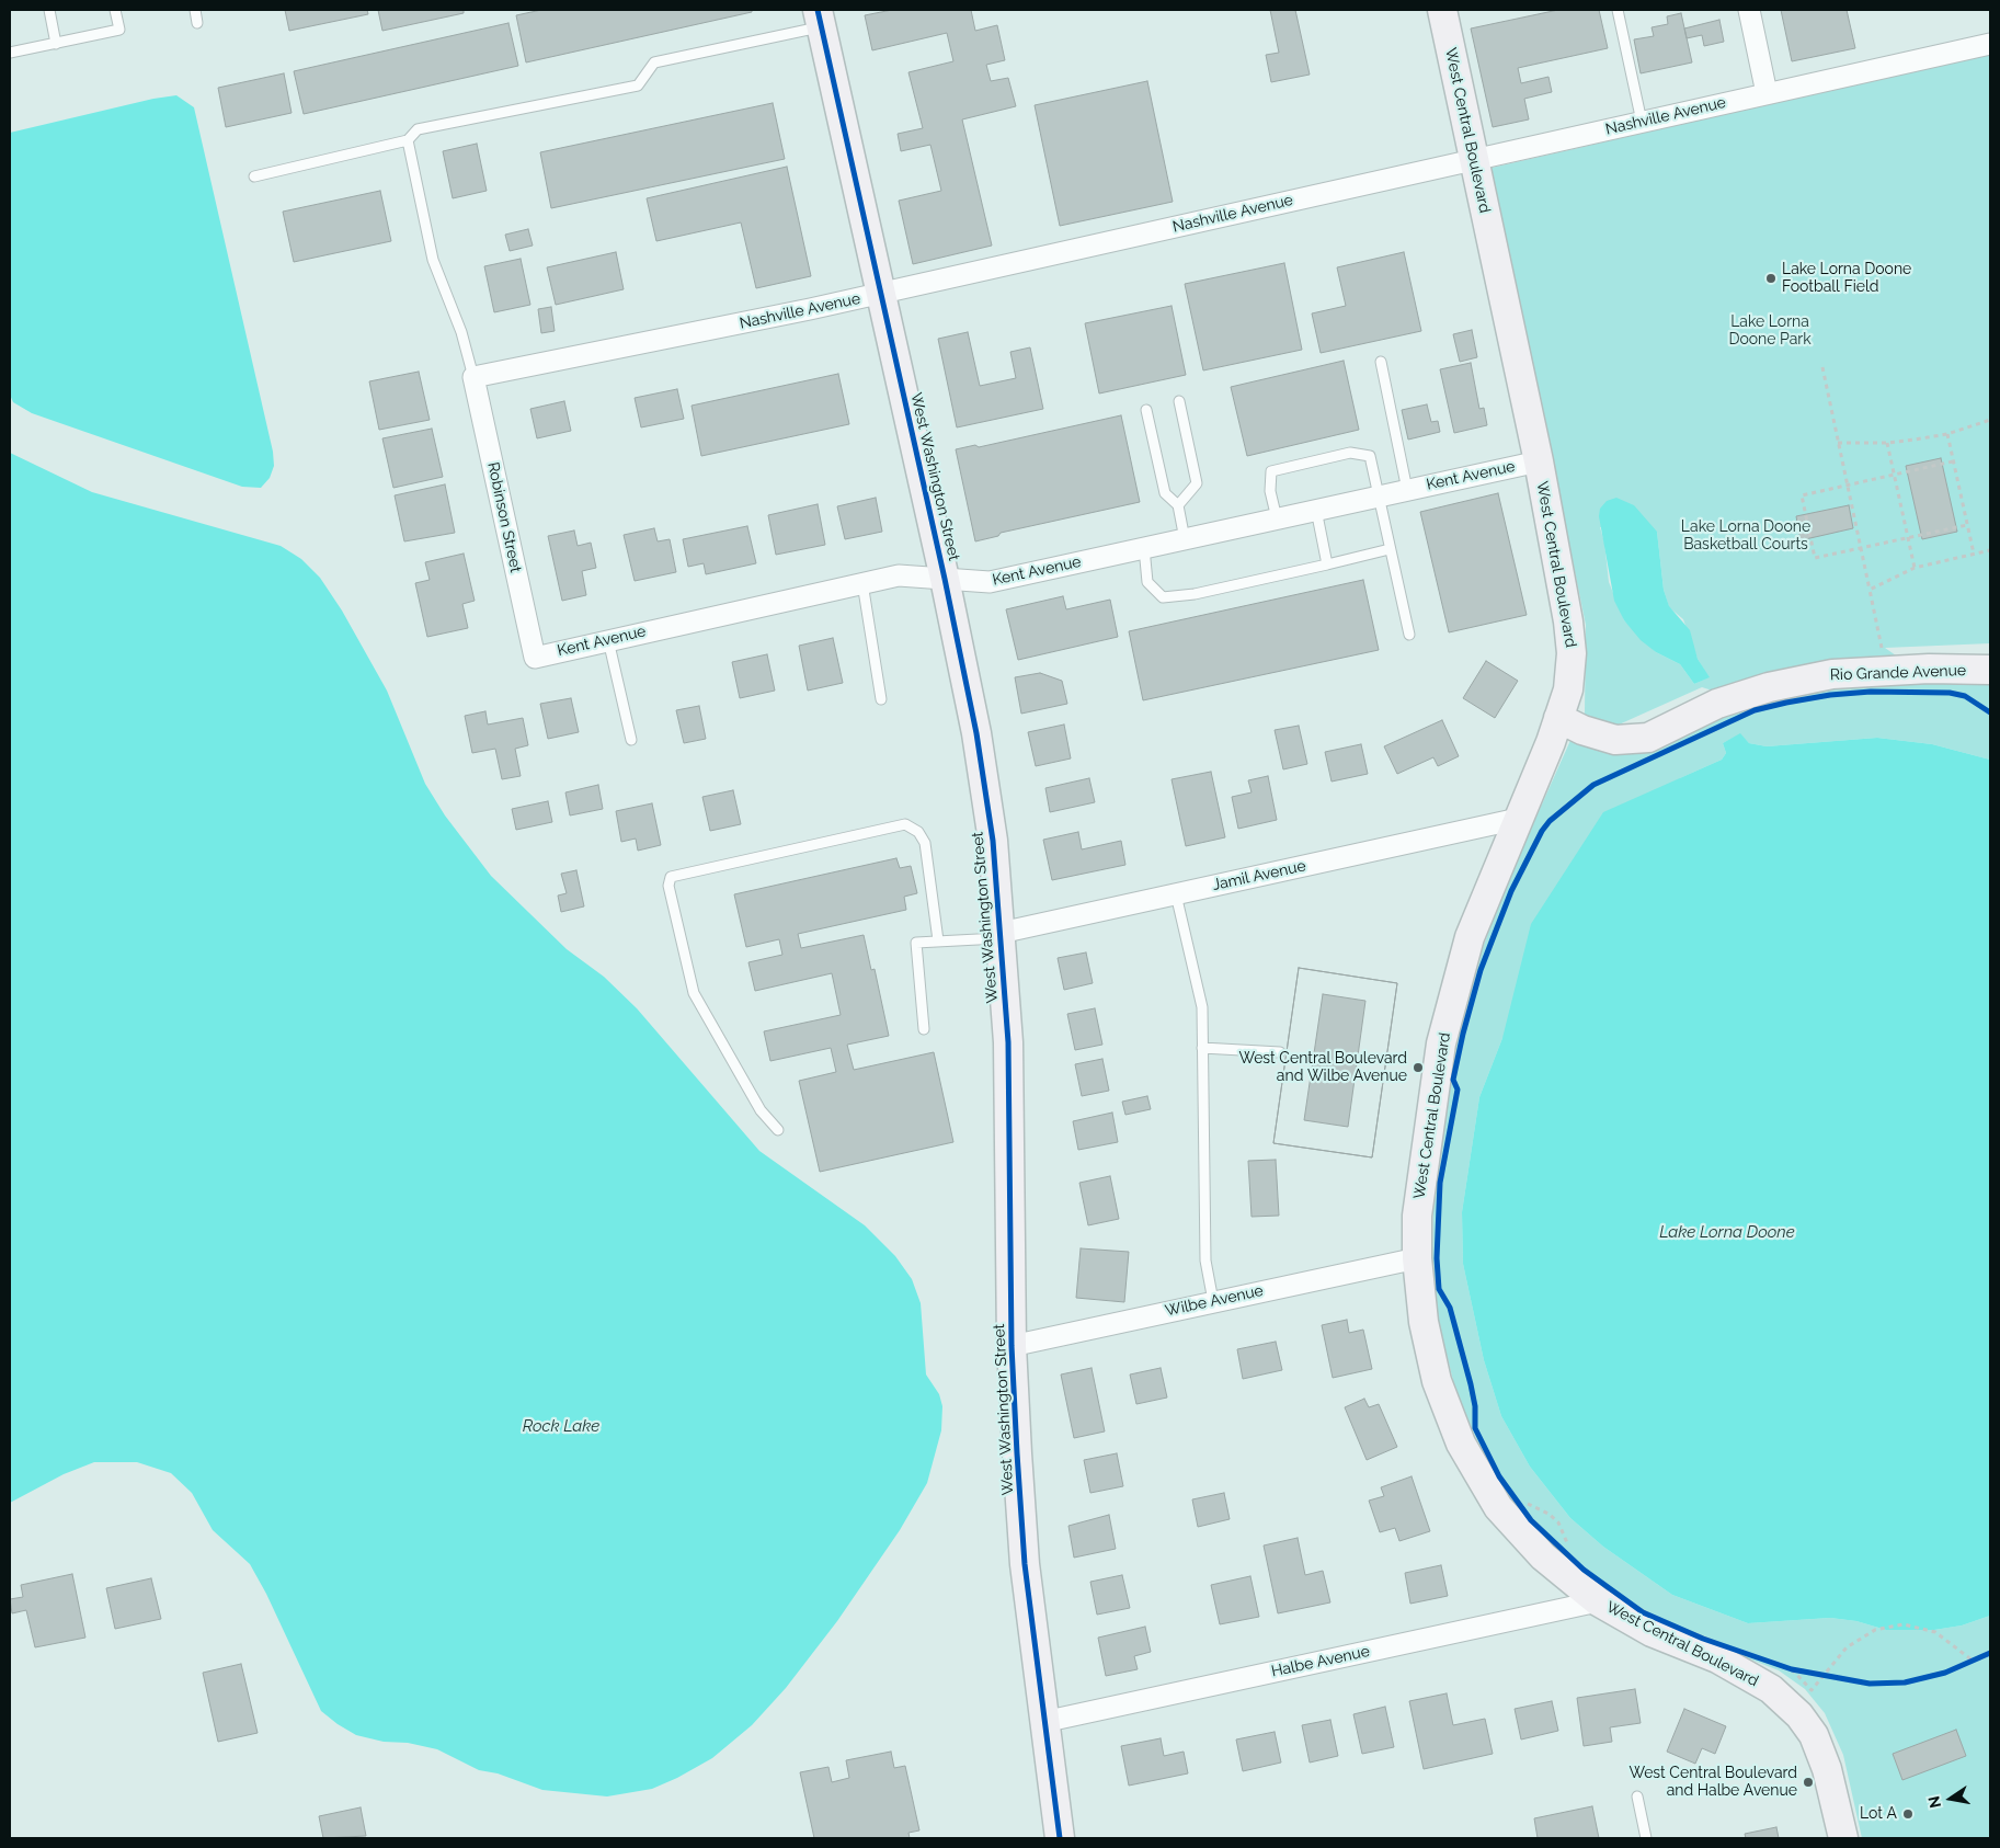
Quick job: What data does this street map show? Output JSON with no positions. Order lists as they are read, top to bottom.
{
  "streets": {
    "street": [
      "Nashville Avenue",
      "West Central Boulevard",
      "Kent Avenue",
      "West Washington Street",
      "Robinson Street",
      "Rio Grande Avenue",
      "Jamil Avenue",
      "Wilbe Avenue",
      "Halbe Avenue"
    ]
  },
  "crossings": [
    ["Nashville Avenue", "West Central Boulevard"],
    ["Nashville Avenue", "West Washington Street"],
    ["Nashville Avenue", "Robinson Street"],
    ["West Central Boulevard", "Kent Avenue"],
    ["West Central Boulevard", "Rio Grande Avenue"],
    ["West Central Boulevard", "Jamil Avenue"],
    ["West Central Boulevard", "Wilbe Avenue"],
    ["West Central Boulevard", "Halbe Avenue"],
    ["Kent Avenue", "West Washington Street"],
    ["Kent Avenue", "Robinson Street"],
    ["West Washington Street", "Jamil Avenue"],
    ["West Washington Street", "Wilbe Avenue"],
    ["West Washington Street", "Halbe Avenue"]
  ],
  "water": ["Lake Lorna Doone", "Rock Lake"],
  "parks": ["Lake Lorna Doone Park", "Lake Lorna Doone Basketball Courts"],
  "places": [
    "Lake Lorna Doone Football Field",
    "West Central Boulevard and Wilbe Avenue",
    "West Central Boulevard and Halbe Avenue",
    "Lot A"
  ],
  "north": "left"
}
